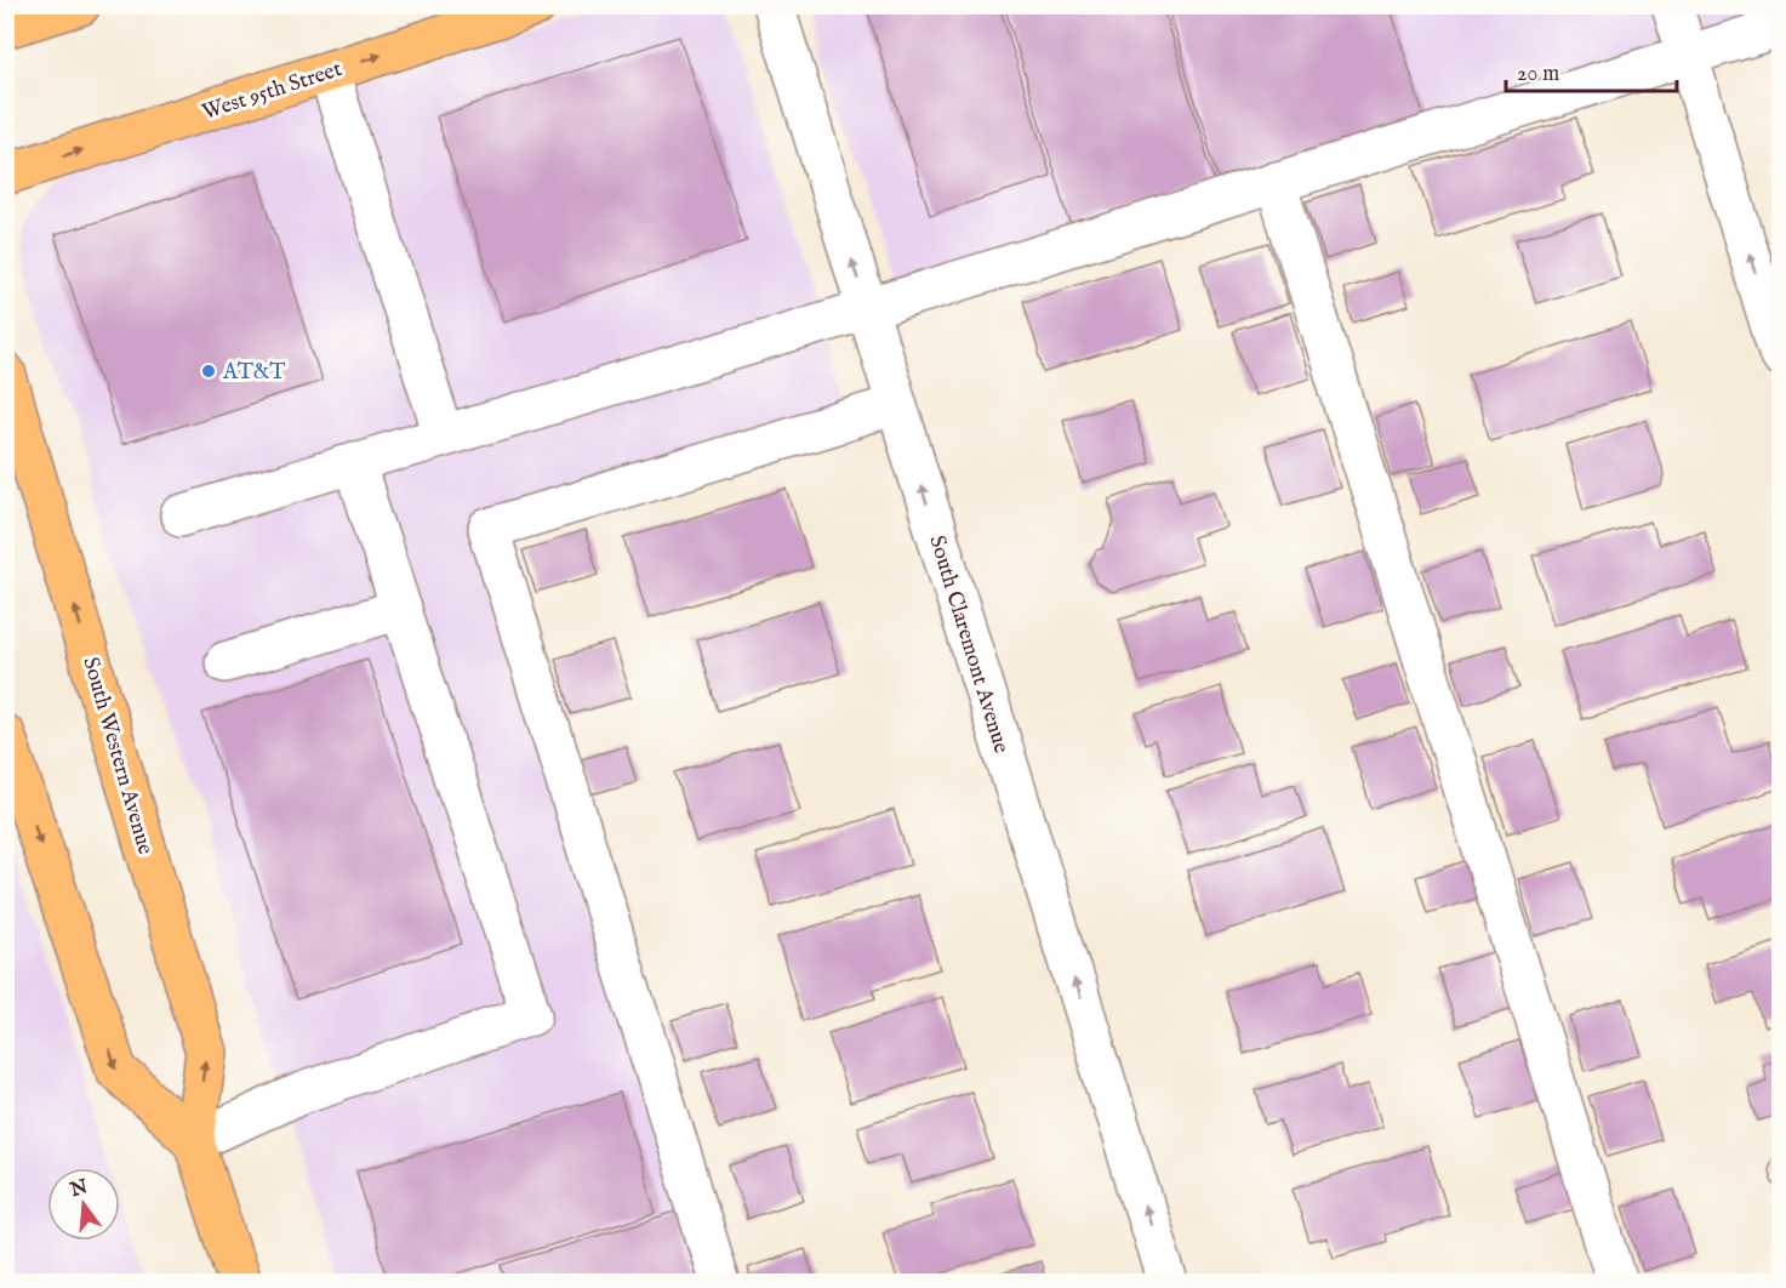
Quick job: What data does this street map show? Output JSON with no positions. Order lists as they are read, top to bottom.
{
  "streets": {
    "main road": ["West 95th Street", "South Western Avenue"],
    "street": ["South Claremont Avenue"]
  },
  "one_way": ["West 95th Street", "South Claremont Avenue"],
  "places": ["AT&T"],
  "scale_bar": "20 m",
  "north": "top"
}
